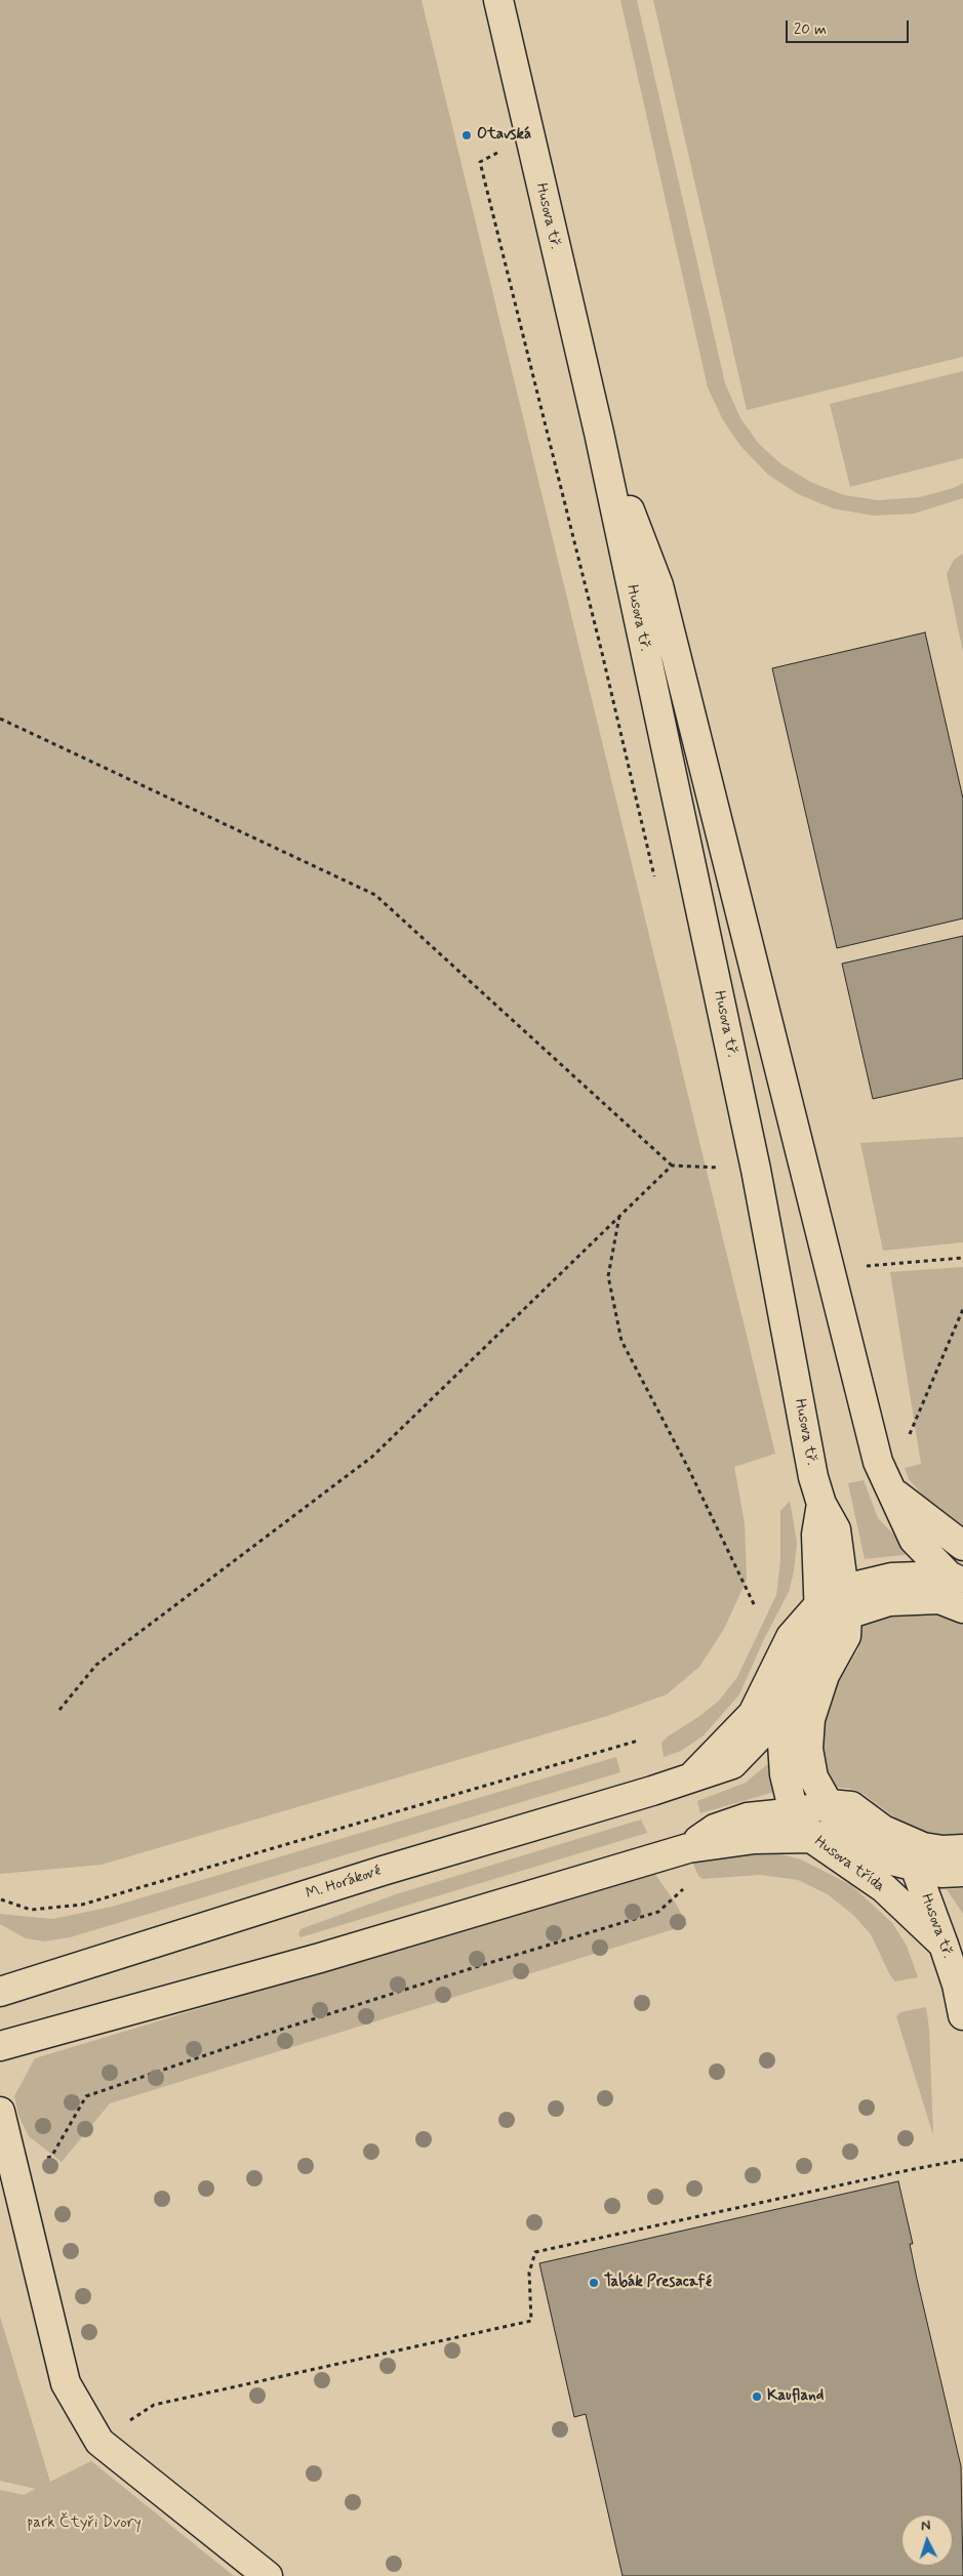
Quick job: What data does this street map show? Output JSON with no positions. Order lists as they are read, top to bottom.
{
  "streets": {
    "street": ["Husova tř.", "Husova třída", "M. Horákové"]
  },
  "crossings": [
    ["Husova tř.", "Husova třída"],
    ["Husova třída", "M. Horákové"]
  ],
  "parks": ["park Čtyři Dvory"],
  "places": ["Otavská", "Tabák Presacafé", "Kaufland"],
  "scale_bar": "20 m",
  "north": "top"
}
